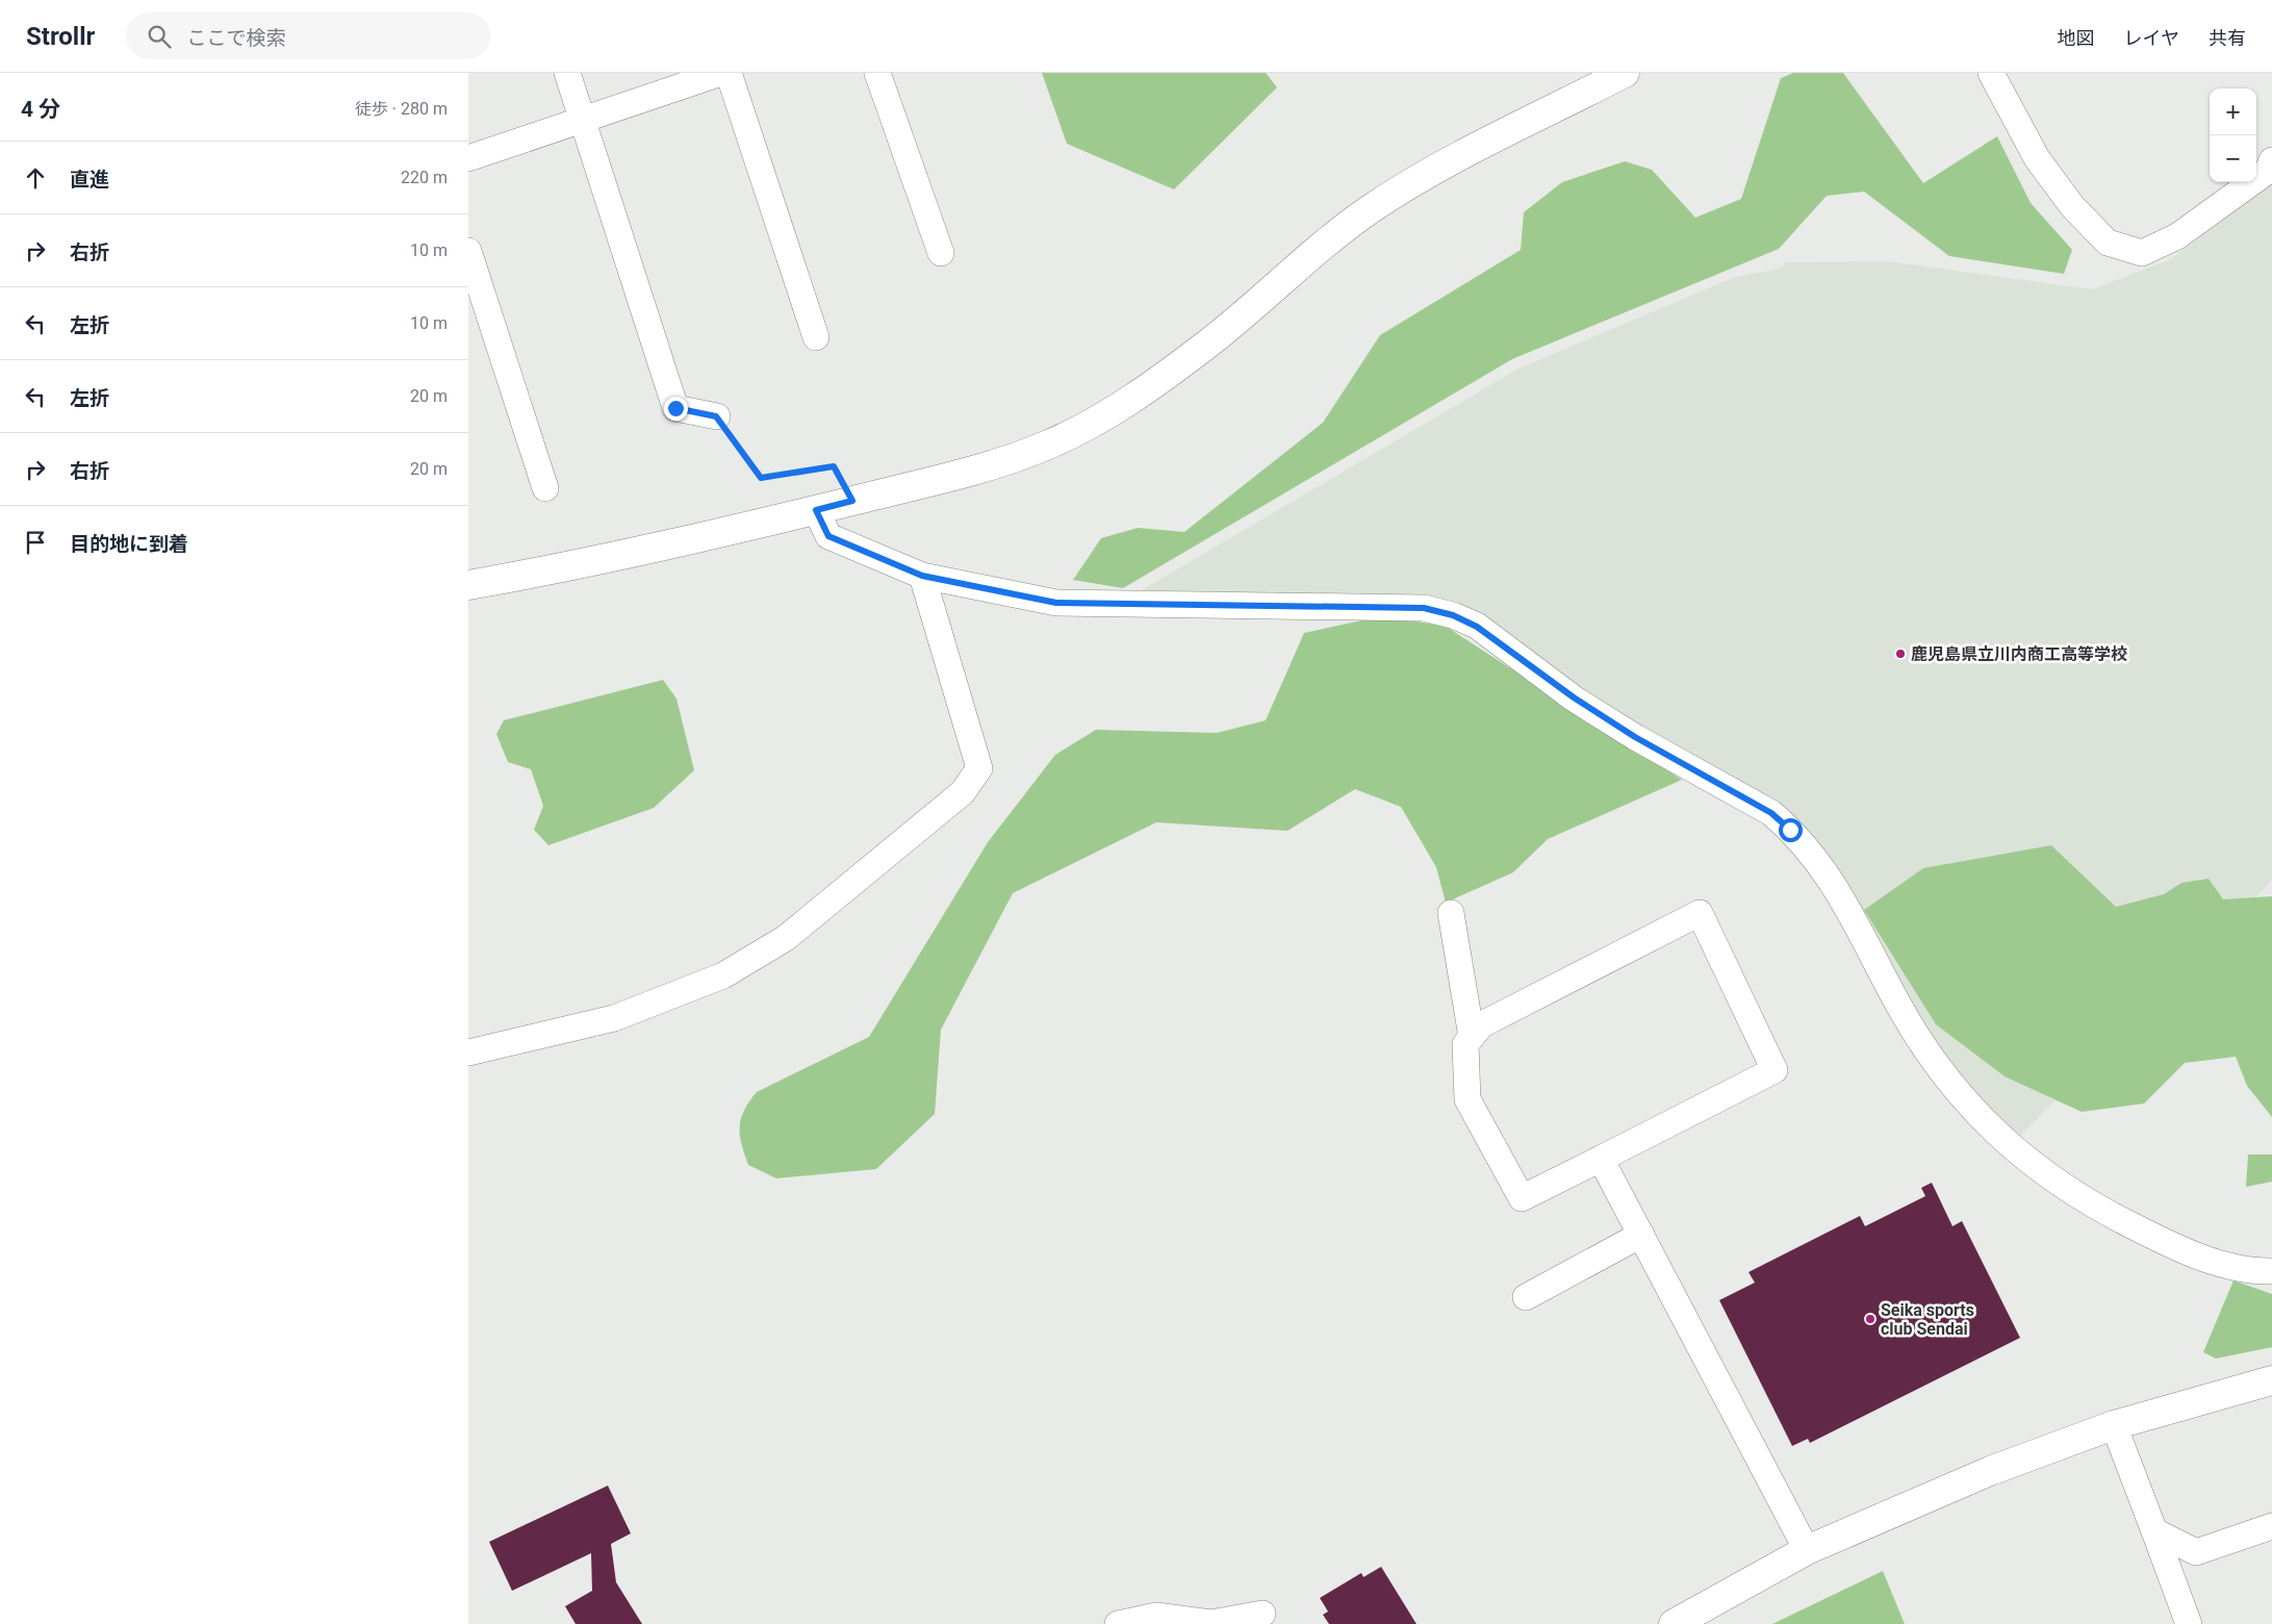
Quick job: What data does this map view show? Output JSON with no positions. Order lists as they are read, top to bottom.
{
  "places": ["鹿児島県立川内商工高等学校", "Seika sports club Sendai"],
  "page": {
    "header": "Strollr",
    "search": "ここで検索",
    "nav": ["地図", "レイヤ", "共有"],
    "heading": ["4 分", "徒歩 · 280 m"],
    "map_buttons": ["+", "−"],
    "list": [
      ["直進", "220 m"],
      ["右折", "10 m"],
      ["左折", "10 m"],
      ["左折", "20 m"],
      ["右折", "20 m"],
      "目的地に到着"
    ]
  }
}
